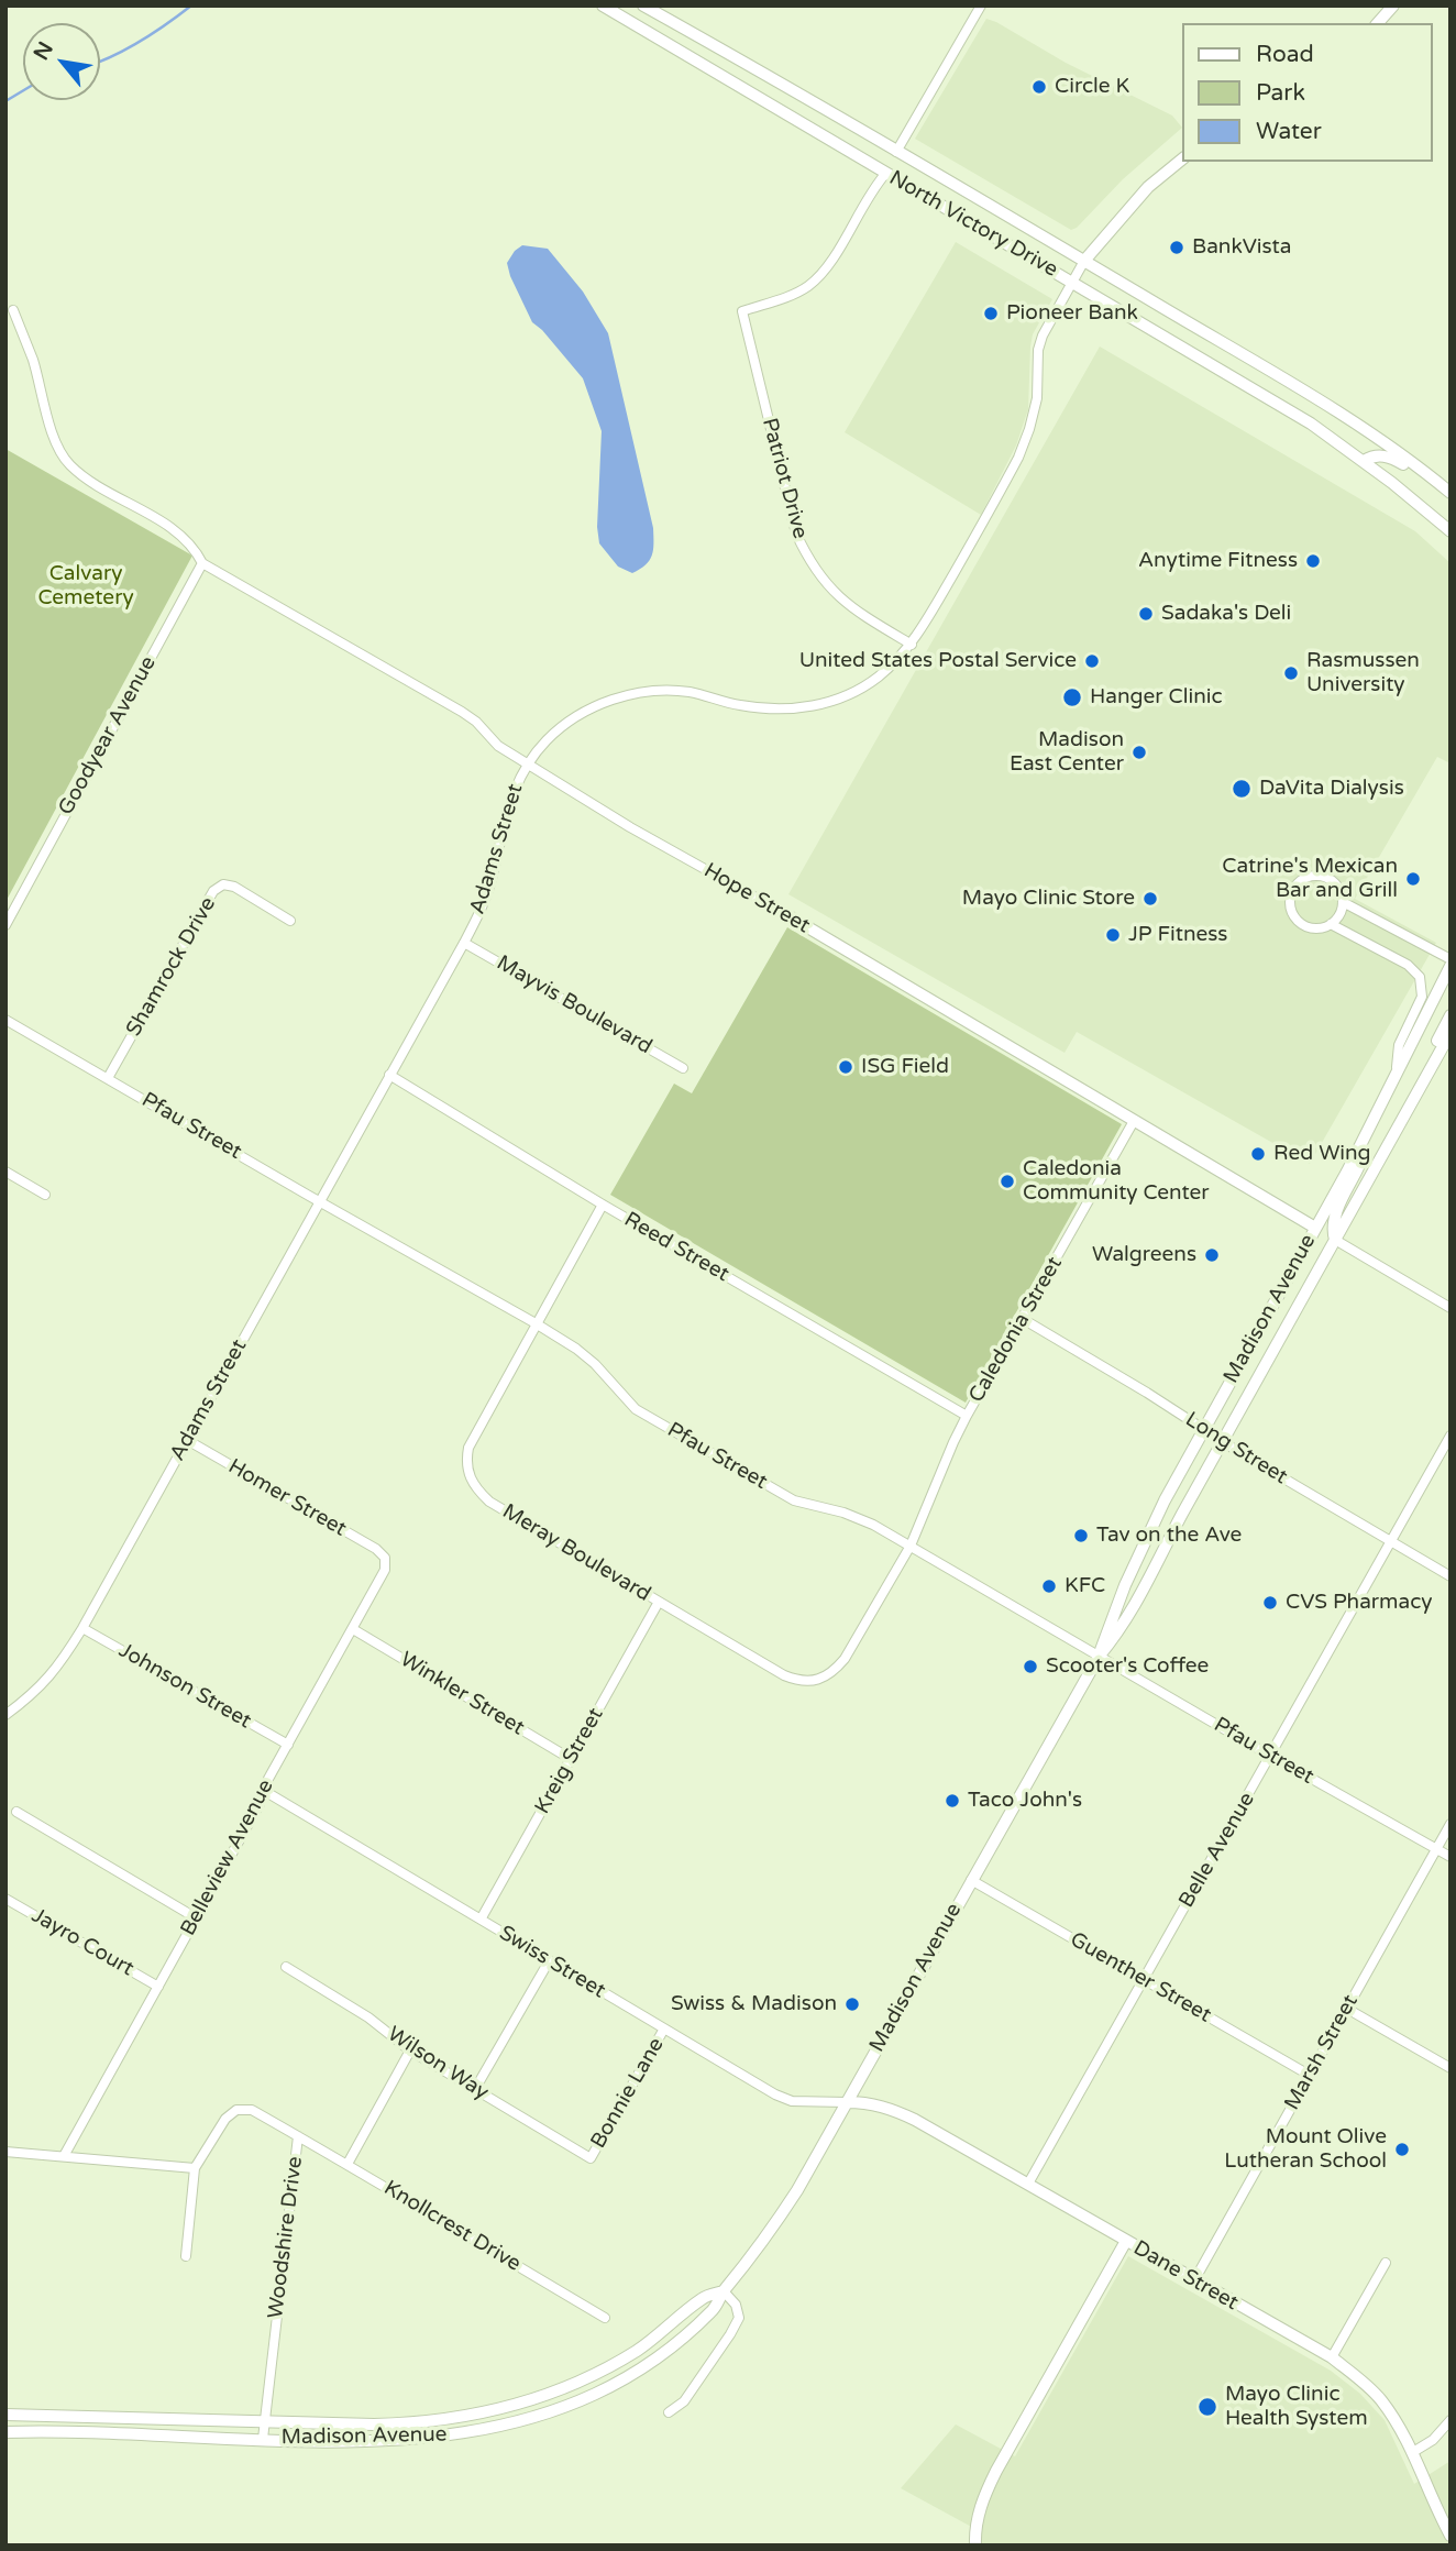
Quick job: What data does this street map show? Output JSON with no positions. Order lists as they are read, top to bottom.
{
  "streets": {
    "main road": [
      "North Victory Drive",
      "Adams Street",
      "Hope Street",
      "Madison Avenue",
      "Dane Street"
    ],
    "street": [
      "Patriot Drive",
      "Goodyear Avenue",
      "Shamrock Drive",
      "Mayvis Boulevard",
      "Pfau Street",
      "Reed Street",
      "Caledonia Street",
      "Long Street",
      "Homer Street",
      "Meray Boulevard",
      "Johnson Street",
      "Winkler Street",
      "Kreig Street",
      "Belle Avenue",
      "Belleview Avenue",
      "Jayro Court",
      "Swiss Street",
      "Guenther Street",
      "Marsh Street",
      "Wilson Way",
      "Bonnie Lane",
      "Knollcrest Drive",
      "Woodshire Drive"
    ]
  },
  "crossings": [
    ["North Victory Drive", "Patriot Drive"],
    ["North Victory Drive", "Adams Street"],
    ["Patriot Drive", "Adams Street"],
    ["Goodyear Avenue", "Hope Street"],
    ["Adams Street", "Hope Street"],
    ["Adams Street", "Mayvis Boulevard"],
    ["Adams Street", "Pfau Street"],
    ["Adams Street", "Reed Street"],
    ["Adams Street", "Homer Street"],
    ["Adams Street", "Johnson Street"],
    ["Hope Street", "Madison Avenue"],
    ["Hope Street", "Caledonia Street"],
    ["Shamrock Drive", "Pfau Street"],
    ["Pfau Street", "Madison Avenue"],
    ["Pfau Street", "Caledonia Street"],
    ["Pfau Street", "Meray Boulevard"],
    ["Pfau Street", "Belle Avenue"],
    ["Pfau Street", "Marsh Street"],
    ["Reed Street", "Caledonia Street"],
    ["Reed Street", "Meray Boulevard"],
    ["Madison Avenue", "Long Street"],
    ["Madison Avenue", "Swiss Street"],
    ["Madison Avenue", "Guenther Street"],
    ["Madison Avenue", "Woodshire Drive"],
    ["Madison Avenue", "Dane Street"],
    ["Caledonia Street", "Long Street"],
    ["Caledonia Street", "Meray Boulevard"],
    ["Long Street", "Belle Avenue"],
    ["Homer Street", "Belleview Avenue"],
    ["Meray Boulevard", "Kreig Street"],
    ["Johnson Street", "Belleview Avenue"],
    ["Winkler Street", "Kreig Street"],
    ["Winkler Street", "Belleview Avenue"],
    ["Kreig Street", "Swiss Street"],
    ["Belle Avenue", "Guenther Street"],
    ["Belle Avenue", "Dane Street"],
    ["Belleview Avenue", "Jayro Court"],
    ["Belleview Avenue", "Swiss Street"],
    ["Swiss Street", "Bonnie Lane"],
    ["Swiss Street", "Dane Street"],
    ["Guenther Street", "Marsh Street"],
    ["Marsh Street", "Dane Street"],
    ["Wilson Way", "Bonnie Lane"],
    ["Knollcrest Drive", "Woodshire Drive"]
  ],
  "parks": ["Calvary Cemetery"],
  "places": [
    "Circle K",
    "BankVista",
    "Pioneer Bank",
    "Anytime Fitness",
    "Sadaka's Deli",
    "United States Postal Service",
    "Rasmussen University",
    "Hanger Clinic",
    "Madison East Center",
    "DaVita Dialysis",
    "Catrine's Mexican Bar and Grill",
    "Mayo Clinic Store",
    "JP Fitness",
    "ISG Field",
    "Red Wing",
    "Caledonia Community Center",
    "Walgreens",
    "Tav on the Ave",
    "KFC",
    "CVS Pharmacy",
    "Scooter's Coffee",
    "Taco John's",
    "Swiss & Madison",
    "Mount Olive Lutheran School",
    "Mayo Clinic Health System"
  ],
  "legend": ["Road", "Park", "Water"],
  "north": "top left"
}
